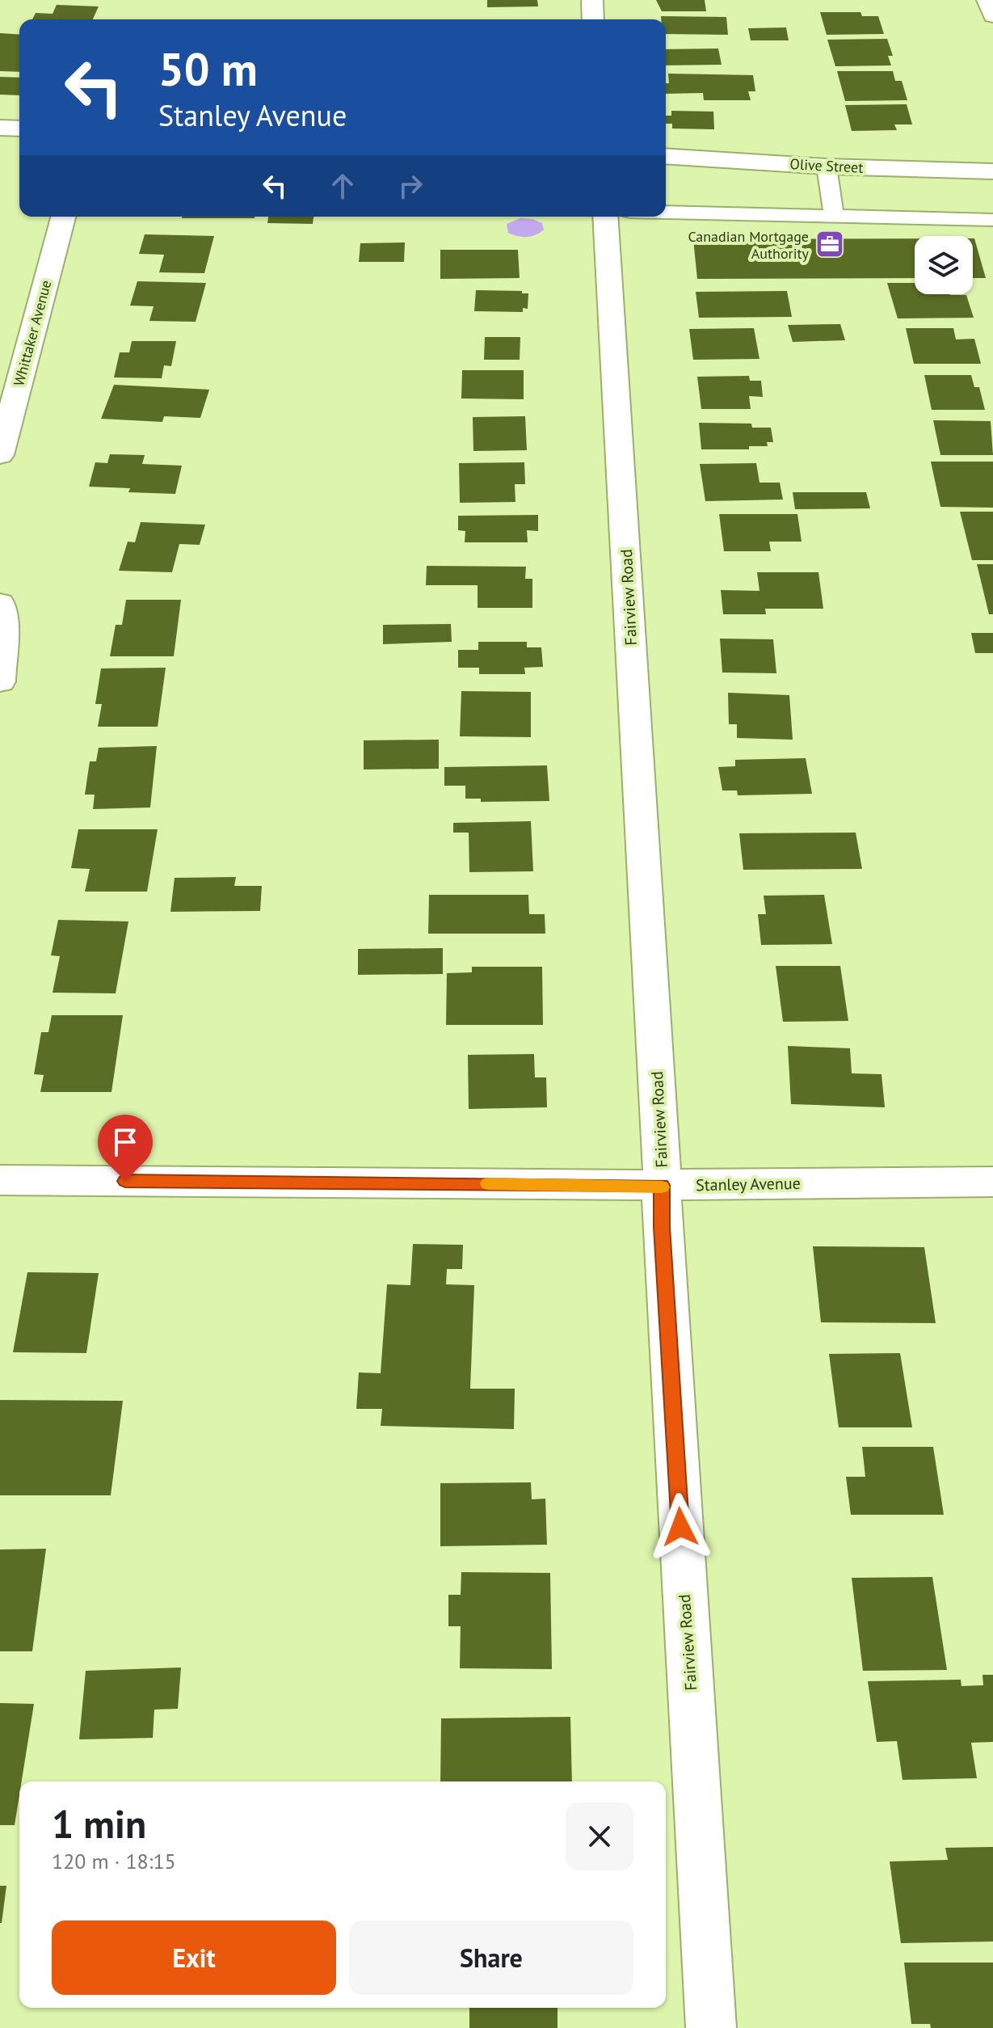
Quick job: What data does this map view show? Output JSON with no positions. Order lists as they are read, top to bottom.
{
  "streets": {
    "street": [
      "Olive Street",
      "Whittaker Avenue",
      "Fairview Road",
      "Stanley Avenue"
    ]
  },
  "crossings": [
    ["Fairview Road", "Stanley Avenue"]
  ],
  "places": {
    "office": ["Canadian Mortgage Authority"]
  },
  "page": {
    "turn": ["50 m", "Stanley Avenue"],
    "heading": ["1 min", "120 m · 18:15"],
    "buttons": ["Exit", "Share"]
  }
}
